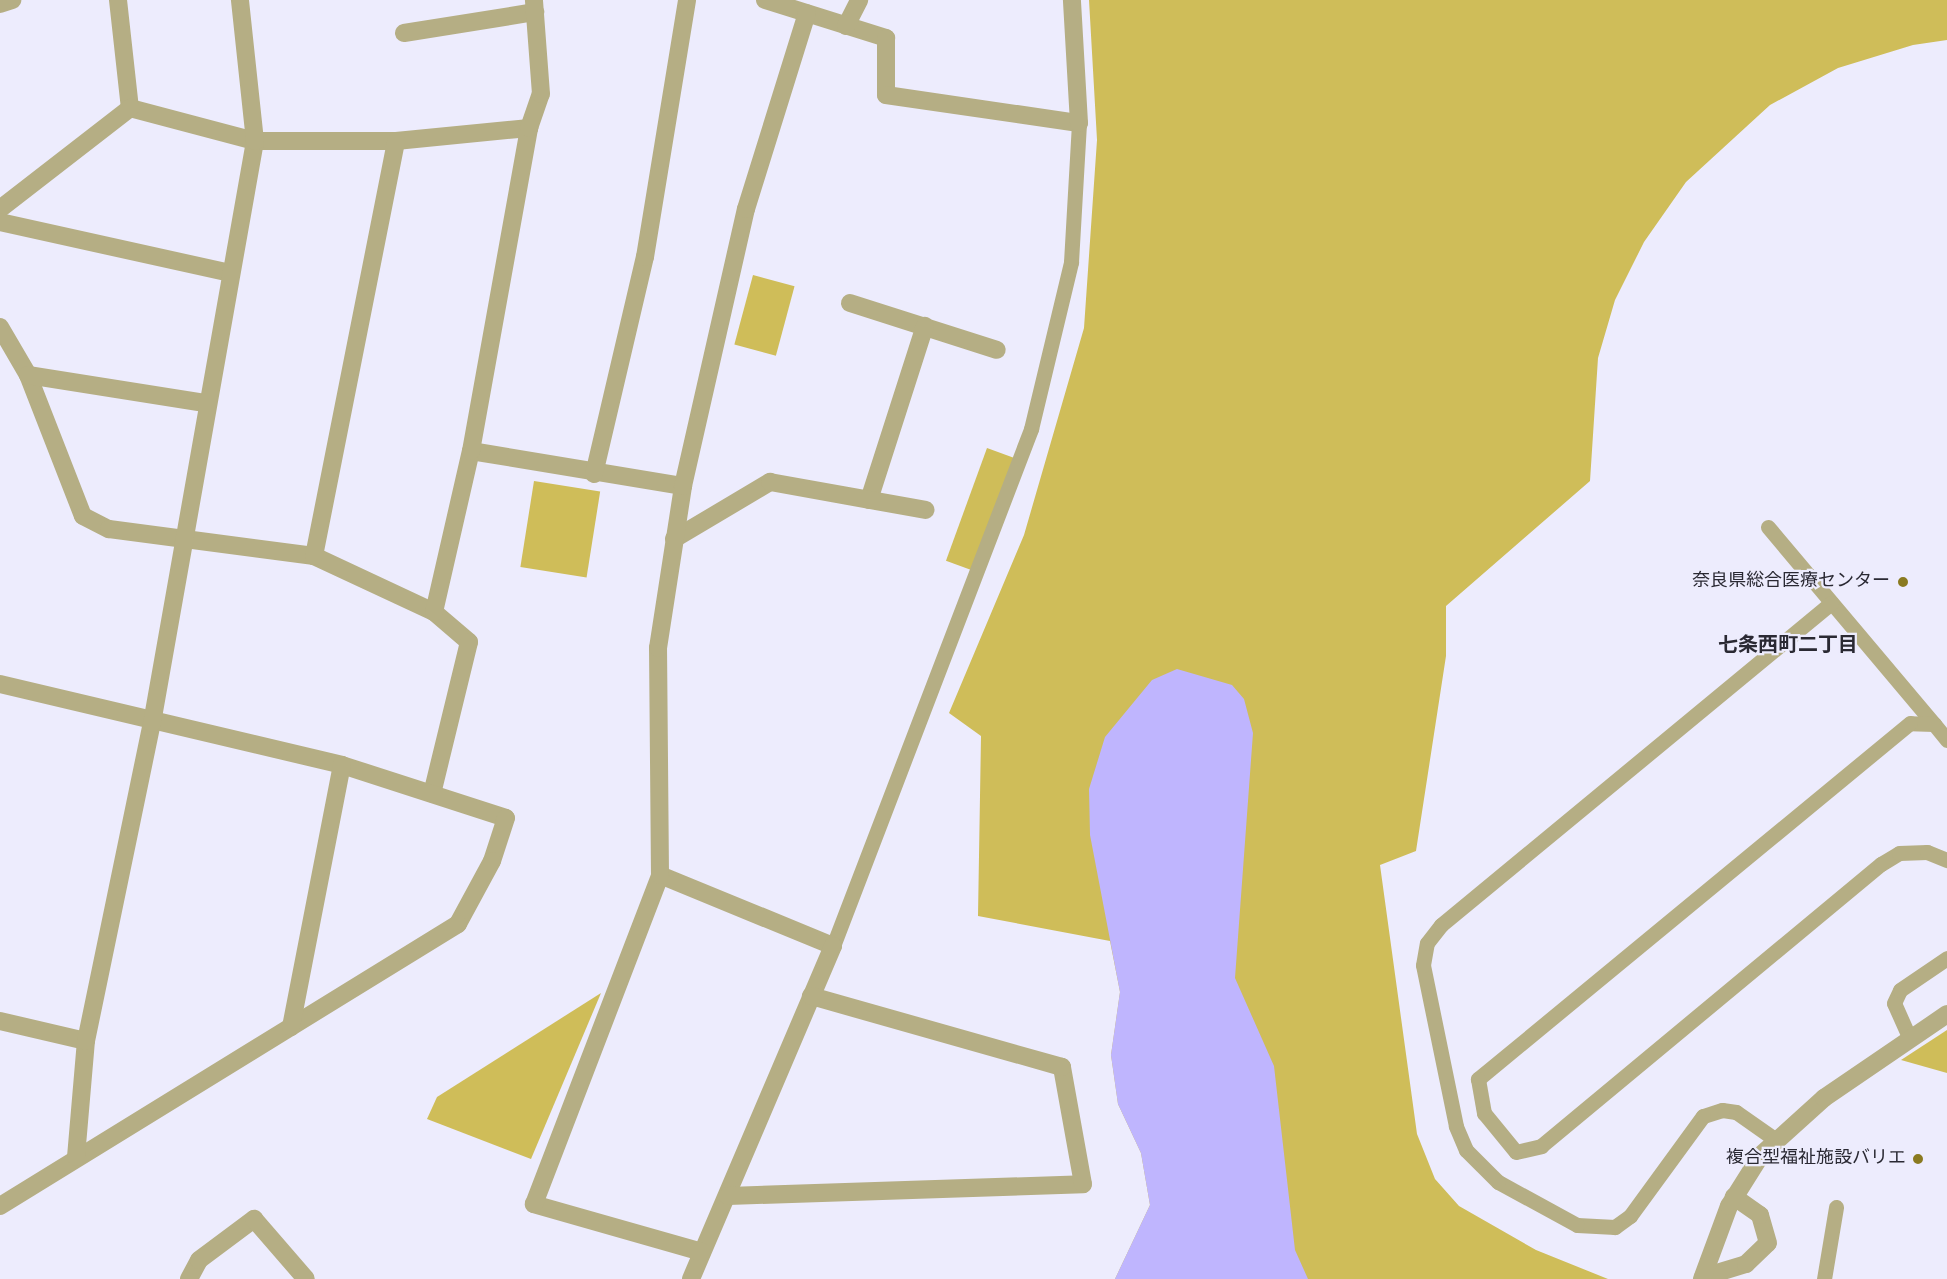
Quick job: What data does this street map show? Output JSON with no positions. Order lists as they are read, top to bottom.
{
  "districts": ["七条西町二丁目"],
  "places": ["奈良県総合医療センター", "複合型福祉施設バリエ"]
}
